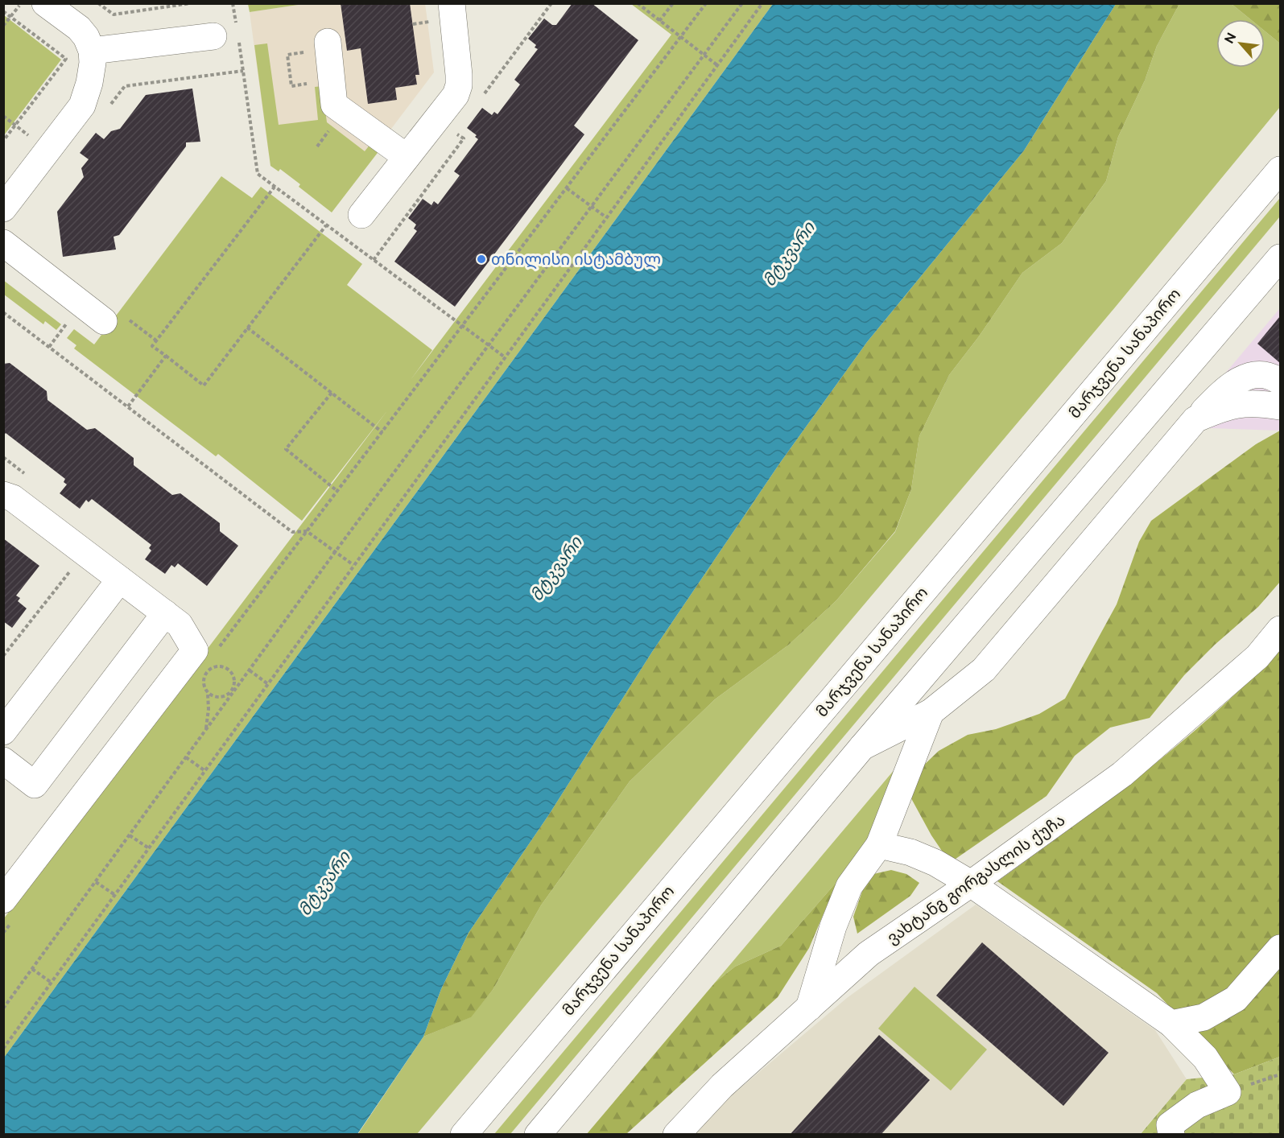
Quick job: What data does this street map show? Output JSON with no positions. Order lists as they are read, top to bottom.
{
  "streets": {
    "main road": ["მარჯვენა სანაპირო", "ვახტანგ გორგასლის ქუჩა"]
  },
  "water": ["მტკვარი"],
  "places": ["თნილისი ისტამბულ"],
  "north": "top left"
}
